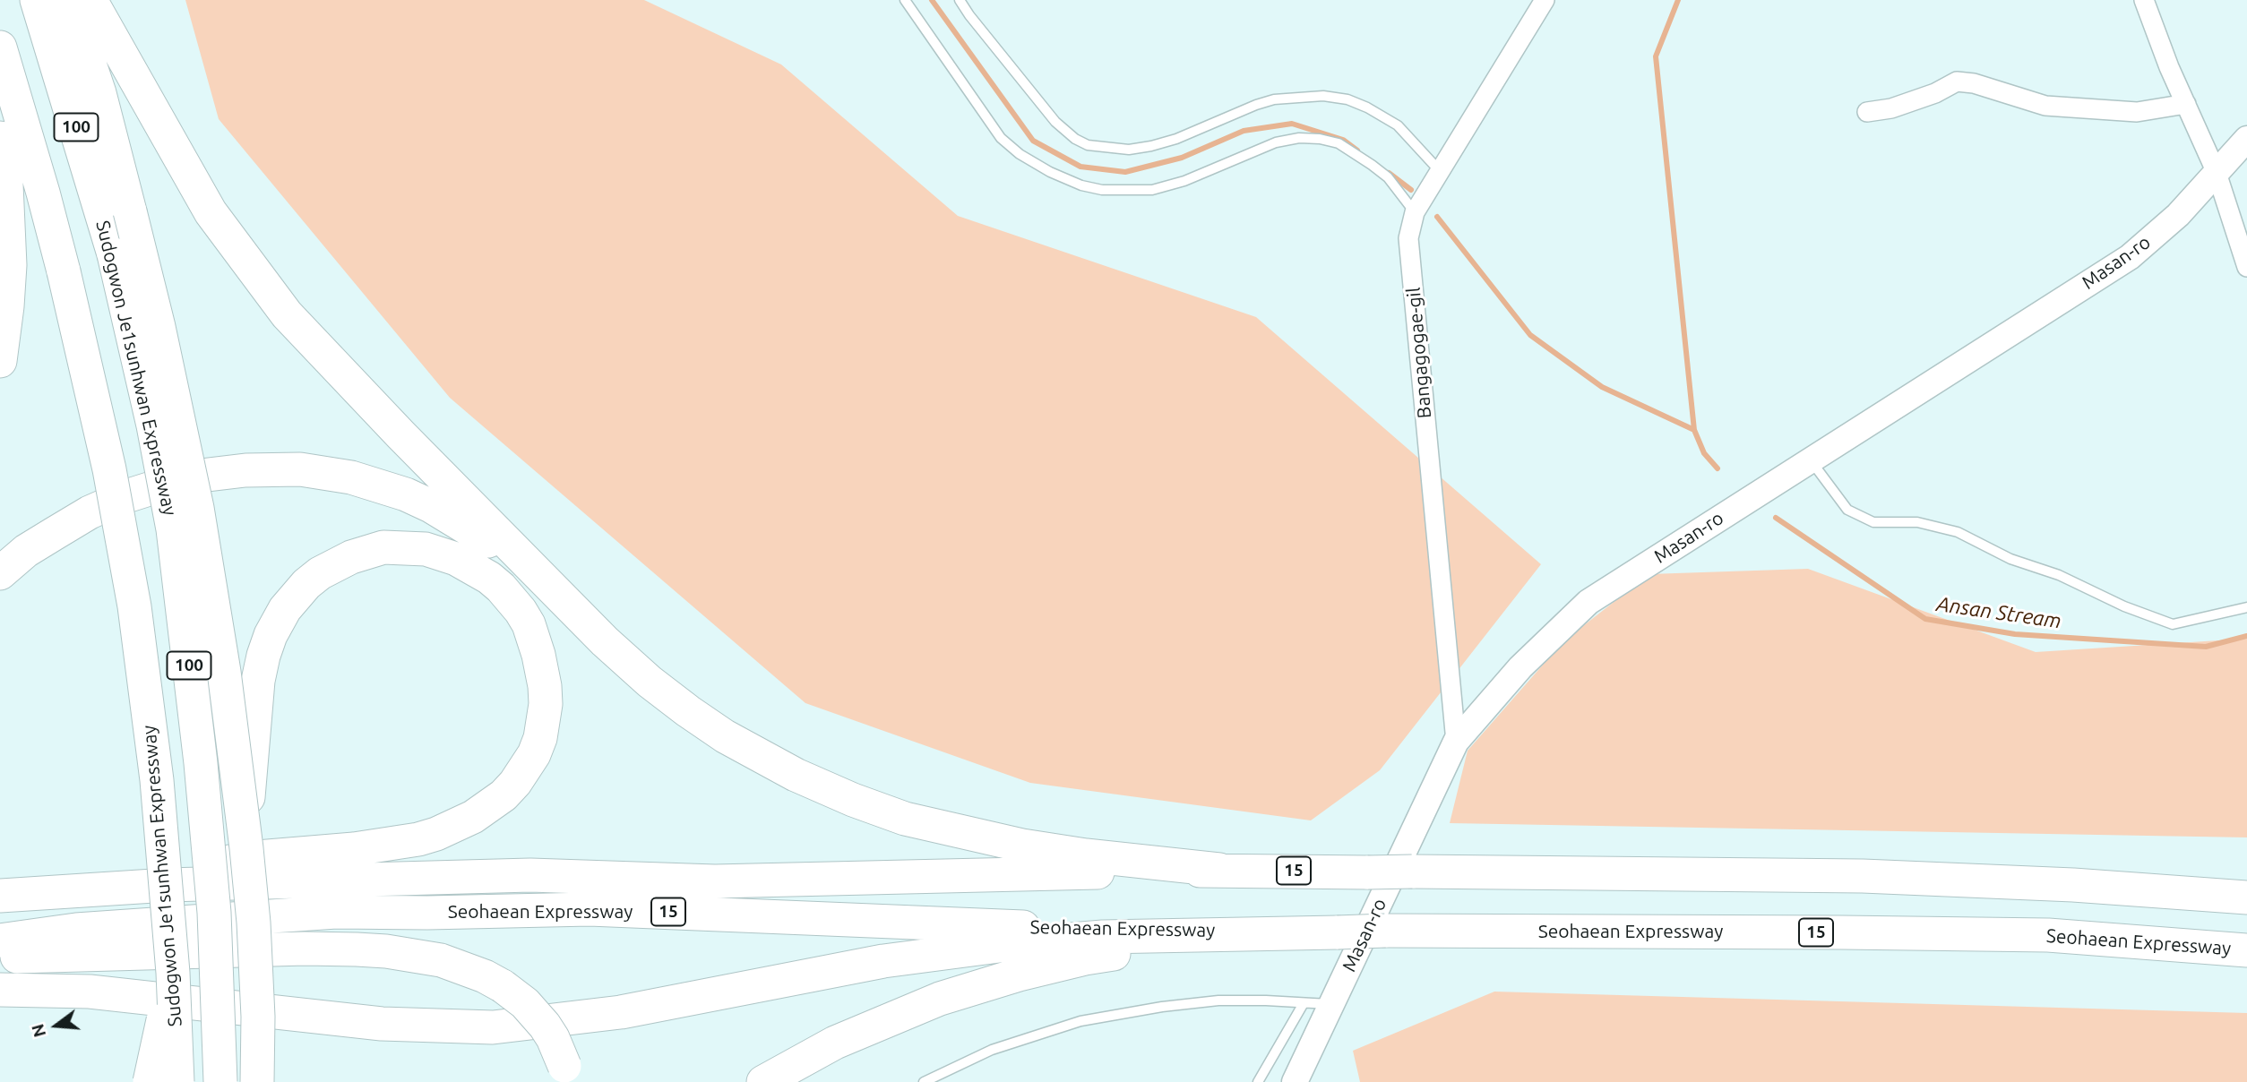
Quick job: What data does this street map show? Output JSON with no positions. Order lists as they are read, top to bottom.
{
  "streets": {
    "highway": [
      "100",
      "Sudogwon Je1sunhwan Expressway",
      "15",
      "Seohaean Expressway"
    ],
    "street": ["Masan-ro", "Bangagogae-gil"]
  },
  "crossings": [
    ["Masan-ro", "Bangagogae-gil"]
  ],
  "water": ["Ansan Stream"],
  "north": "left"
}
